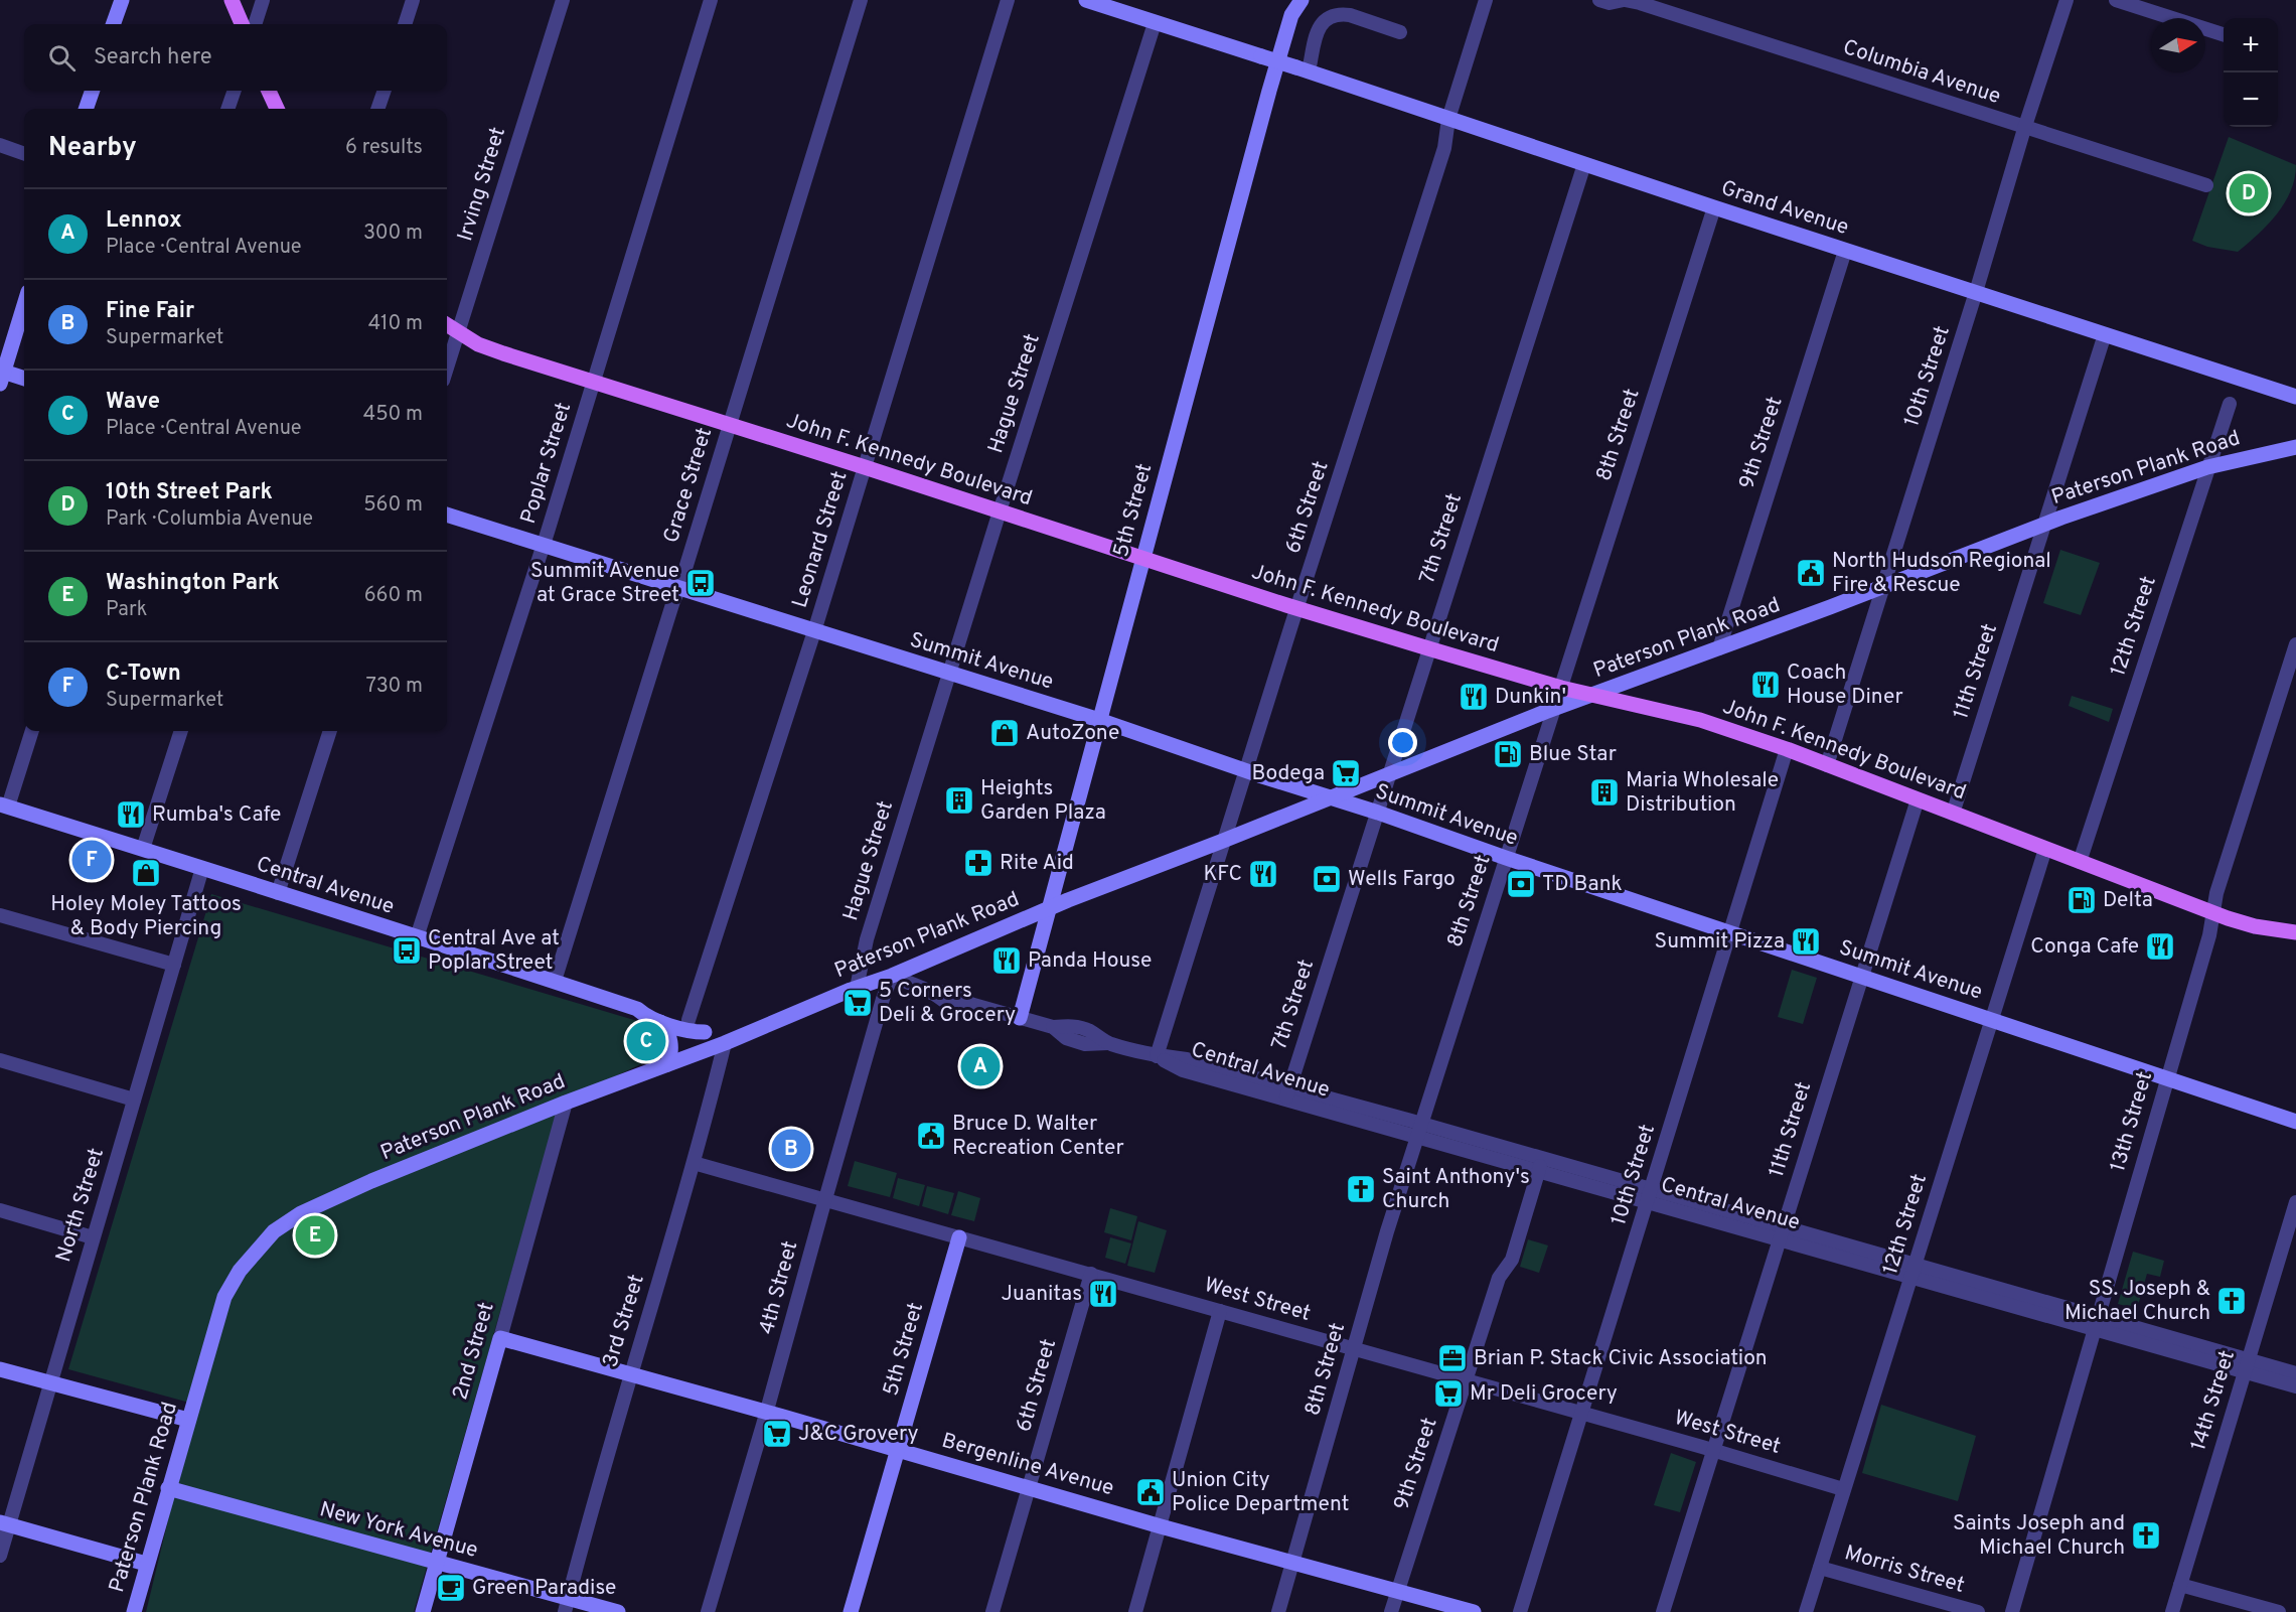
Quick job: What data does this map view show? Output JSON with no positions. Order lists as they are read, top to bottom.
{
  "streets": {
    "main road": ["John F. Kennedy Boulevard"],
    "street": [
      "Columbia Avenue",
      "Irving Street",
      "Grand Avenue",
      "10th Street",
      "Hague Street",
      "8th Street",
      "9th Street",
      "Poplar Street",
      "Paterson Plank Road",
      "Grace Street",
      "6th Street",
      "5th Street",
      "7th Street",
      "Leonard Street",
      "12th Street",
      "Summit Avenue",
      "11th Street",
      "Central Avenue",
      "13th Street",
      "North Street",
      "4th Street",
      "West Street",
      "3rd Street",
      "2nd Street",
      "14th Street",
      "Bergenline Avenue",
      "New York Avenue",
      "Morris Street"
    ]
  },
  "crossings": [
    ["Columbia Avenue", "10th Street"],
    ["Irving Street", "John F. Kennedy Boulevard"],
    ["Grand Avenue", "10th Street"],
    ["Grand Avenue", "Hague Street"],
    ["Grand Avenue", "8th Street"],
    ["Grand Avenue", "9th Street"],
    ["Grand Avenue", "6th Street"],
    ["Grand Avenue", "7th Street"],
    ["Grand Avenue", "11th Street"],
    ["10th Street", "John F. Kennedy Boulevard"],
    ["10th Street", "Paterson Plank Road"],
    ["10th Street", "Summit Avenue"],
    ["10th Street", "Central Avenue"],
    ["10th Street", "West Street"],
    ["Hague Street", "John F. Kennedy Boulevard"],
    ["Hague Street", "Paterson Plank Road"],
    ["Hague Street", "Summit Avenue"],
    ["8th Street", "John F. Kennedy Boulevard"],
    ["8th Street", "Paterson Plank Road"],
    ["8th Street", "Summit Avenue"],
    ["8th Street", "Central Avenue"],
    ["8th Street", "West Street"],
    ["8th Street", "Bergenline Avenue"],
    ["9th Street", "Paterson Plank Road"],
    ["9th Street", "Central Avenue"],
    ["9th Street", "West Street"],
    ["9th Street", "Bergenline Avenue"],
    ["John F. Kennedy Boulevard", "Poplar Street"],
    ["John F. Kennedy Boulevard", "Paterson Plank Road"],
    ["John F. Kennedy Boulevard", "Grace Street"],
    ["John F. Kennedy Boulevard", "6th Street"],
    ["John F. Kennedy Boulevard", "5th Street"],
    ["John F. Kennedy Boulevard", "7th Street"],
    ["John F. Kennedy Boulevard", "Leonard Street"],
    ["John F. Kennedy Boulevard", "12th Street"],
    ["John F. Kennedy Boulevard", "11th Street"],
    ["John F. Kennedy Boulevard", "13th Street"],
    ["Poplar Street", "Summit Avenue"],
    ["Poplar Street", "Central Avenue"],
    ["Paterson Plank Road", "6th Street"],
    ["Paterson Plank Road", "5th Street"],
    ["Paterson Plank Road", "7th Street"],
    ["Paterson Plank Road", "12th Street"],
    ["Paterson Plank Road", "Summit Avenue"],
    ["Paterson Plank Road", "11th Street"],
    ["Paterson Plank Road", "Central Avenue"],
    ["Paterson Plank Road", "4th Street"],
    ["Paterson Plank Road", "3rd Street"],
    ["Paterson Plank Road", "2nd Street"],
    ["Paterson Plank Road", "New York Avenue"],
    ["Grace Street", "Summit Avenue"],
    ["Grace Street", "Central Avenue"],
    ["6th Street", "Summit Avenue"],
    ["6th Street", "Central Avenue"],
    ["6th Street", "West Street"],
    ["6th Street", "Bergenline Avenue"],
    ["5th Street", "Summit Avenue"],
    ["5th Street", "Central Avenue"],
    ["5th Street", "West Street"],
    ["5th Street", "Bergenline Avenue"],
    ["7th Street", "Summit Avenue"],
    ["7th Street", "Central Avenue"],
    ["Leonard Street", "Summit Avenue"],
    ["Leonard Street", "Central Avenue"],
    ["12th Street", "Summit Avenue"],
    ["12th Street", "Central Avenue"],
    ["12th Street", "West Street"],
    ["12th Street", "Morris Street"],
    ["Summit Avenue", "11th Street"],
    ["Summit Avenue", "13th Street"],
    ["11th Street", "Central Avenue"],
    ["11th Street", "West Street"],
    ["Central Avenue", "13th Street"],
    ["Central Avenue", "North Street"],
    ["Central Avenue", "4th Street"],
    ["Central Avenue", "3rd Street"],
    ["Central Avenue", "14th Street"],
    ["4th Street", "West Street"],
    ["4th Street", "Bergenline Avenue"],
    ["West Street", "3rd Street"],
    ["3rd Street", "Bergenline Avenue"],
    ["3rd Street", "New York Avenue"],
    ["2nd Street", "Bergenline Avenue"],
    ["2nd Street", "New York Avenue"]
  ],
  "places": {
    "public building": ["North Hudson Regional Fire & Rescue", "Bruce D. Walter Recreation Center", "Union City Police Department"],
    "bus stop": ["Summit Avenue at Grace Street", "Central Ave at Poplar Street"],
    "restaurant": [
      "Coach House Diner",
      "Dunkin'",
      "Rumba's Cafe",
      "KFC",
      "Summit Pizza",
      "Conga Cafe",
      "Panda House",
      "Juanitas"
    ],
    "shop": ["AutoZone", "Holey Moley Tattoos & Body Piercing"],
    "fuel station": ["Blue Star", "Delta"],
    "supermarket": [
      "Bodega",
      "5 Corners Deli & Grocery",
      "Mr Deli Grocery",
      "J&C Grovery"
    ],
    "building": ["Maria Wholesale Distribution", "Heights Garden Plaza"],
    "pharmacy": ["Rite Aid"],
    "bank": ["Wells Fargo", "TD Bank"],
    "church": ["Saint Anthony's Church", "SS. Joseph & Michael Church", "Saints Joseph and Michael Church"],
    "office": ["Brian P. Stack Civic Association"],
    "cafe": ["Green Paradise"]
  },
  "north": "right",
  "page": {
    "map_buttons": ["+", "−"],
    "search": "Search here",
    "heading": ["Nearby", "6 results"],
    "pins": [
      "D",
      "F",
      "C",
      "A",
      "B",
      "E"
    ],
    "list": [
      {
        "mark": "A",
        "name": "Lennox",
        "note": "Place · Central Avenue",
        "value": "300 m"
      },
      {
        "mark": "B",
        "name": "Fine Fair",
        "note": "Supermarket",
        "value": "410 m"
      },
      {
        "mark": "C",
        "name": "Wave",
        "note": "Place · Central Avenue",
        "value": "450 m"
      },
      {
        "mark": "D",
        "name": "10th Street Park",
        "note": "Park · Columbia Avenue",
        "value": "560 m"
      },
      {
        "mark": "E",
        "name": "Washington Park",
        "note": "Park",
        "value": "660 m"
      },
      {
        "mark": "F",
        "name": "C-Town",
        "note": "Supermarket",
        "value": "730 m"
      }
    ]
  }
}
